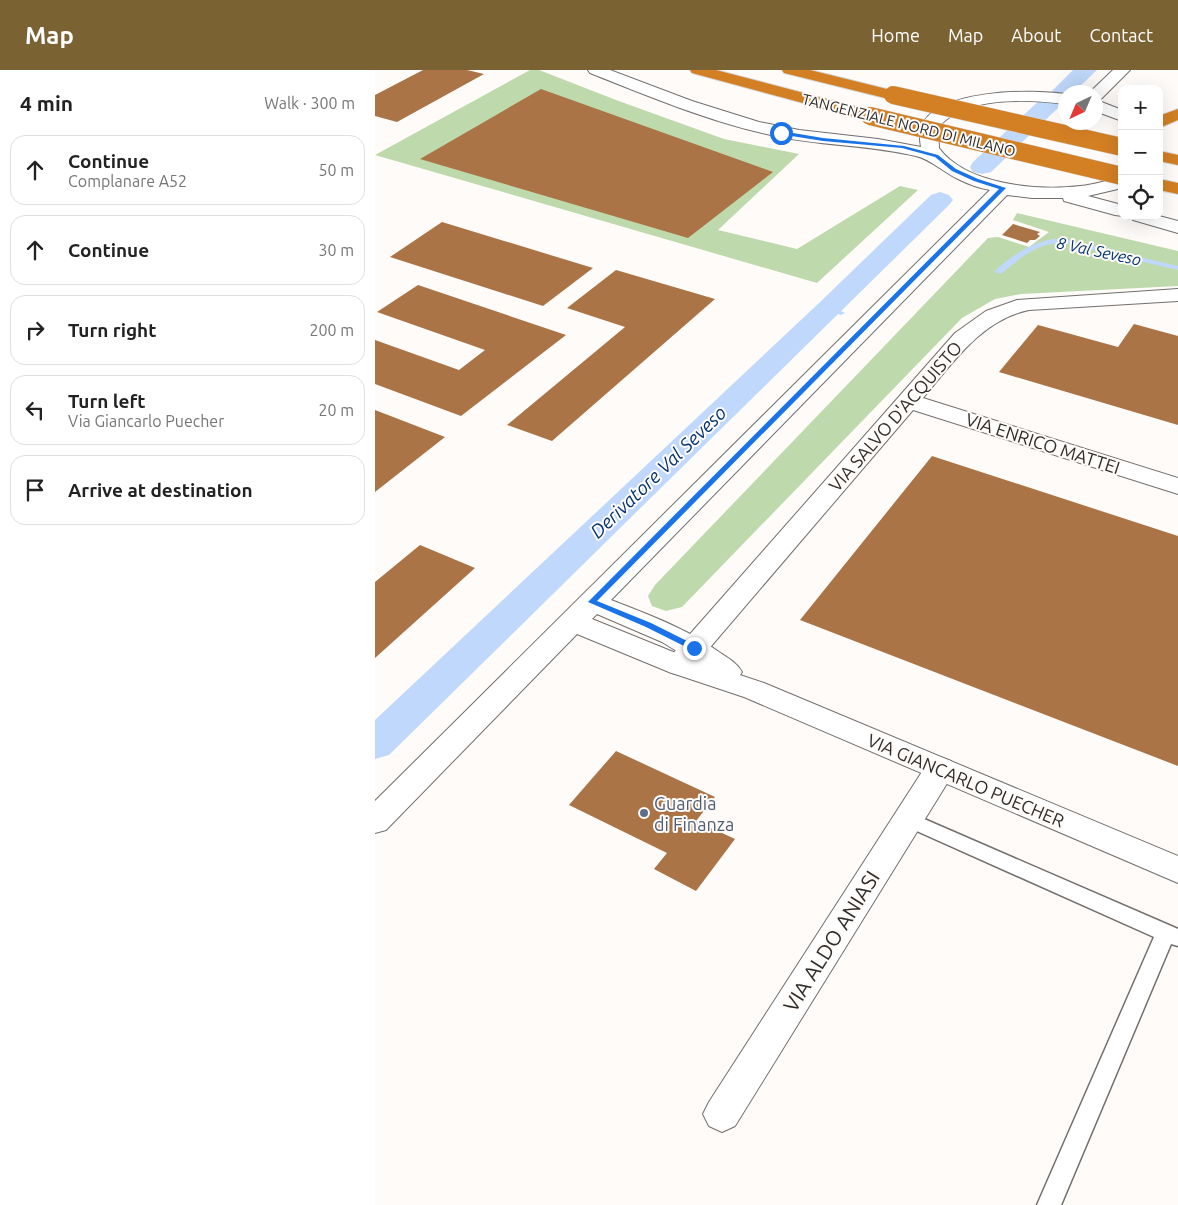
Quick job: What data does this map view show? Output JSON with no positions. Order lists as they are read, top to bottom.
{
  "streets": {
    "highway": ["TANGENZIALE NORD DI MILANO"],
    "main road": [
      "VIA SALVO D'ACQUISTO",
      "VIA ENRICO MATTEI",
      "VIA GIANCARLO PUECHER",
      "VIA ALDO ANIASI"
    ]
  },
  "crossings": [
    ["VIA SALVO D'ACQUISTO", "VIA ENRICO MATTEI"],
    ["VIA SALVO D'ACQUISTO", "VIA GIANCARLO PUECHER"],
    ["VIA GIANCARLO PUECHER", "VIA ALDO ANIASI"]
  ],
  "water": ["8 Val Seveso", "Derivatore Val Seveso"],
  "places": ["Guardia di Finanza"],
  "north": "bottom left",
  "page": {
    "header": "Map",
    "nav": [
      "Home",
      "Map",
      "About",
      "Contact"
    ],
    "heading": ["4 min", "Walk · 300 m"],
    "map_buttons": ["+", "−"],
    "list": [
      ["Continue", "Complanare A52", "50 m"],
      ["Continue", "30 m"],
      ["Turn right", "200 m"],
      ["Turn left", "Via Giancarlo Puecher", "20 m"],
      "Arrive at destination"
    ]
  }
}
